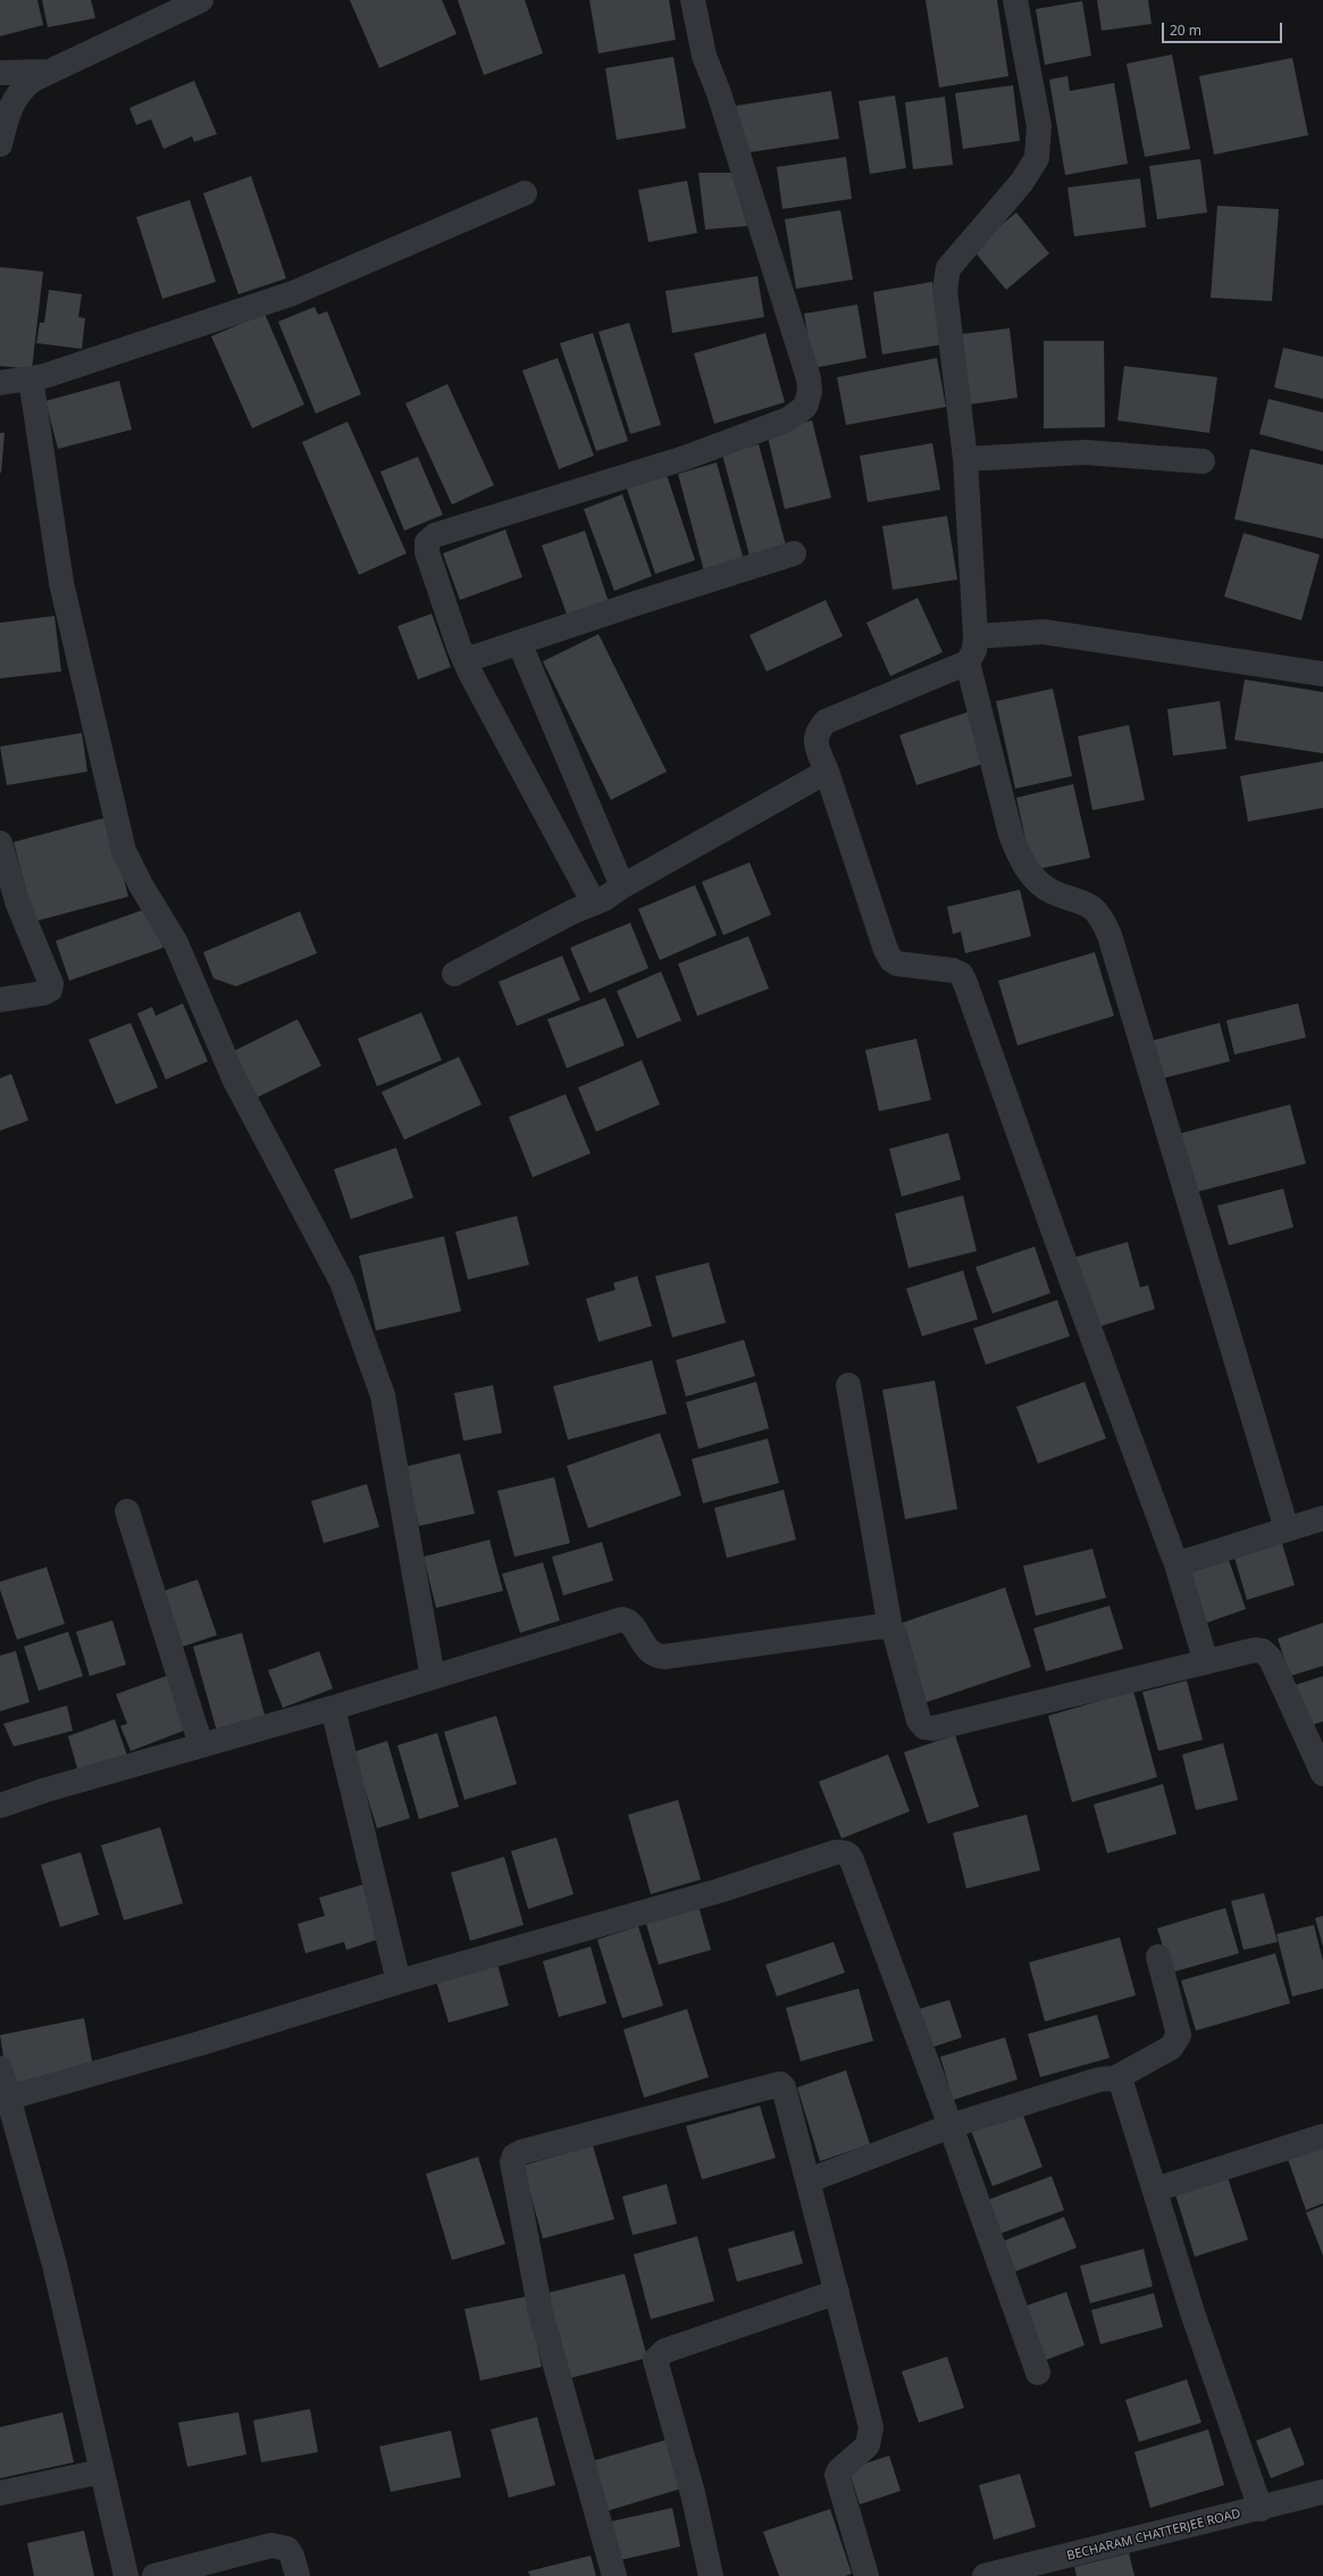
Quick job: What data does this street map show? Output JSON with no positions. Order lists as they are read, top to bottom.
{
  "streets": {
    "street": ["BECHARAM CHATTERJEE ROAD"]
  },
  "scale_bar": "20 m"
}
